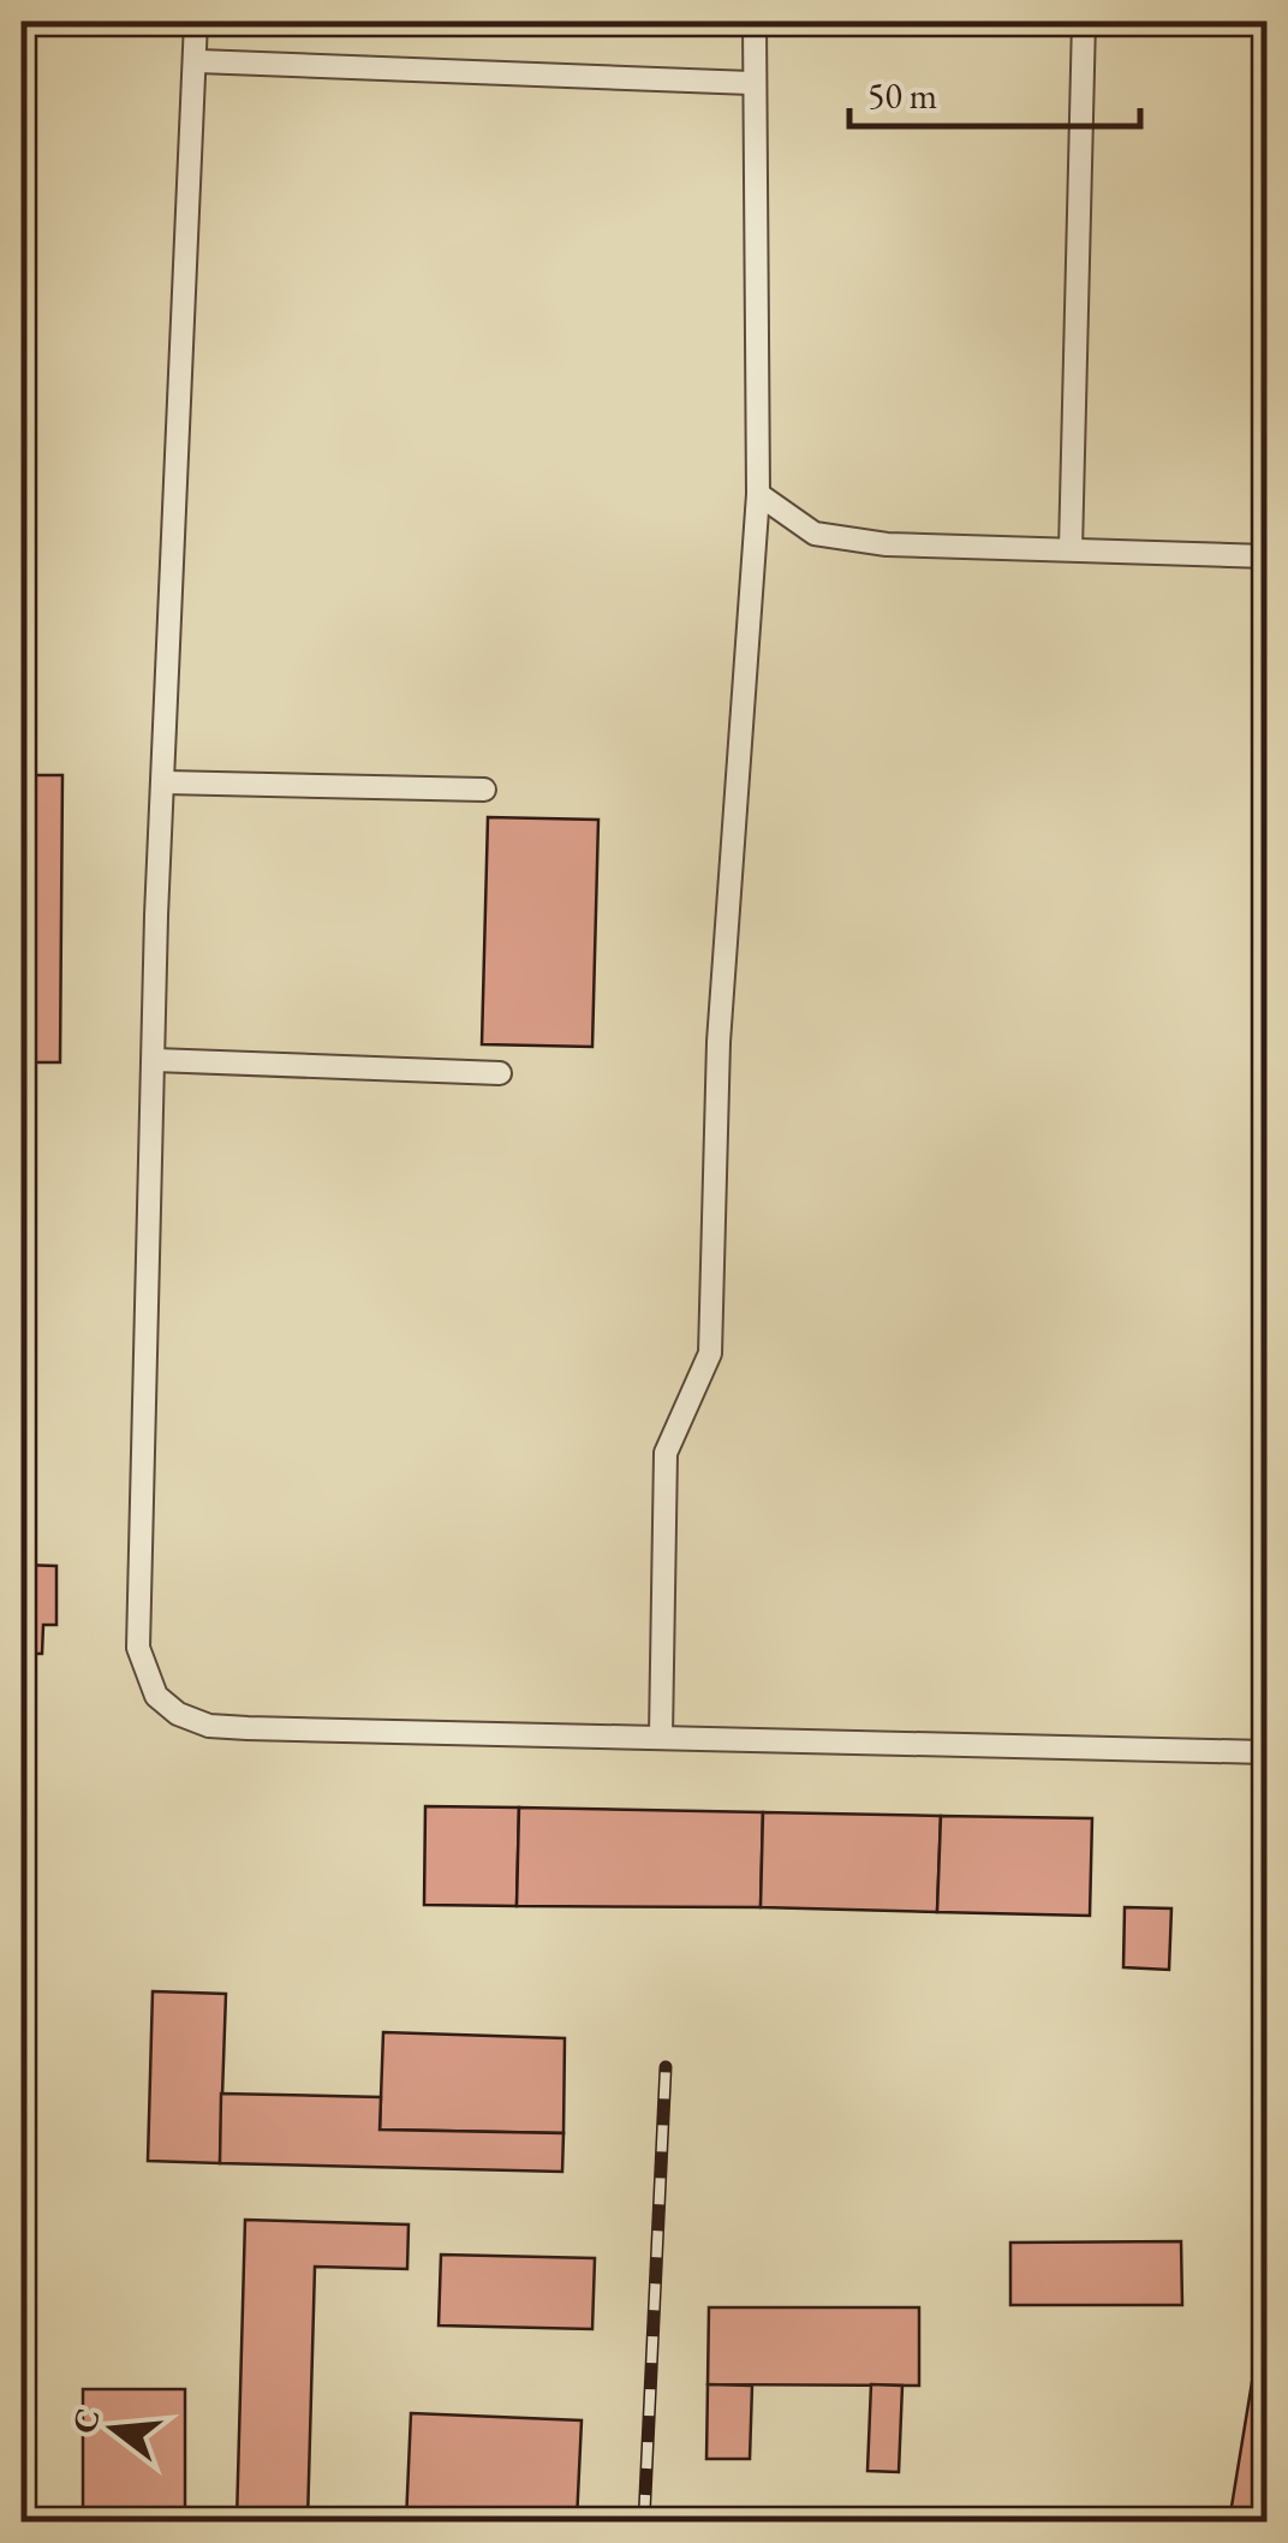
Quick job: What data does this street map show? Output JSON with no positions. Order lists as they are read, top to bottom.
{
  "scale_bar": "50 m",
  "north": "left"
}
